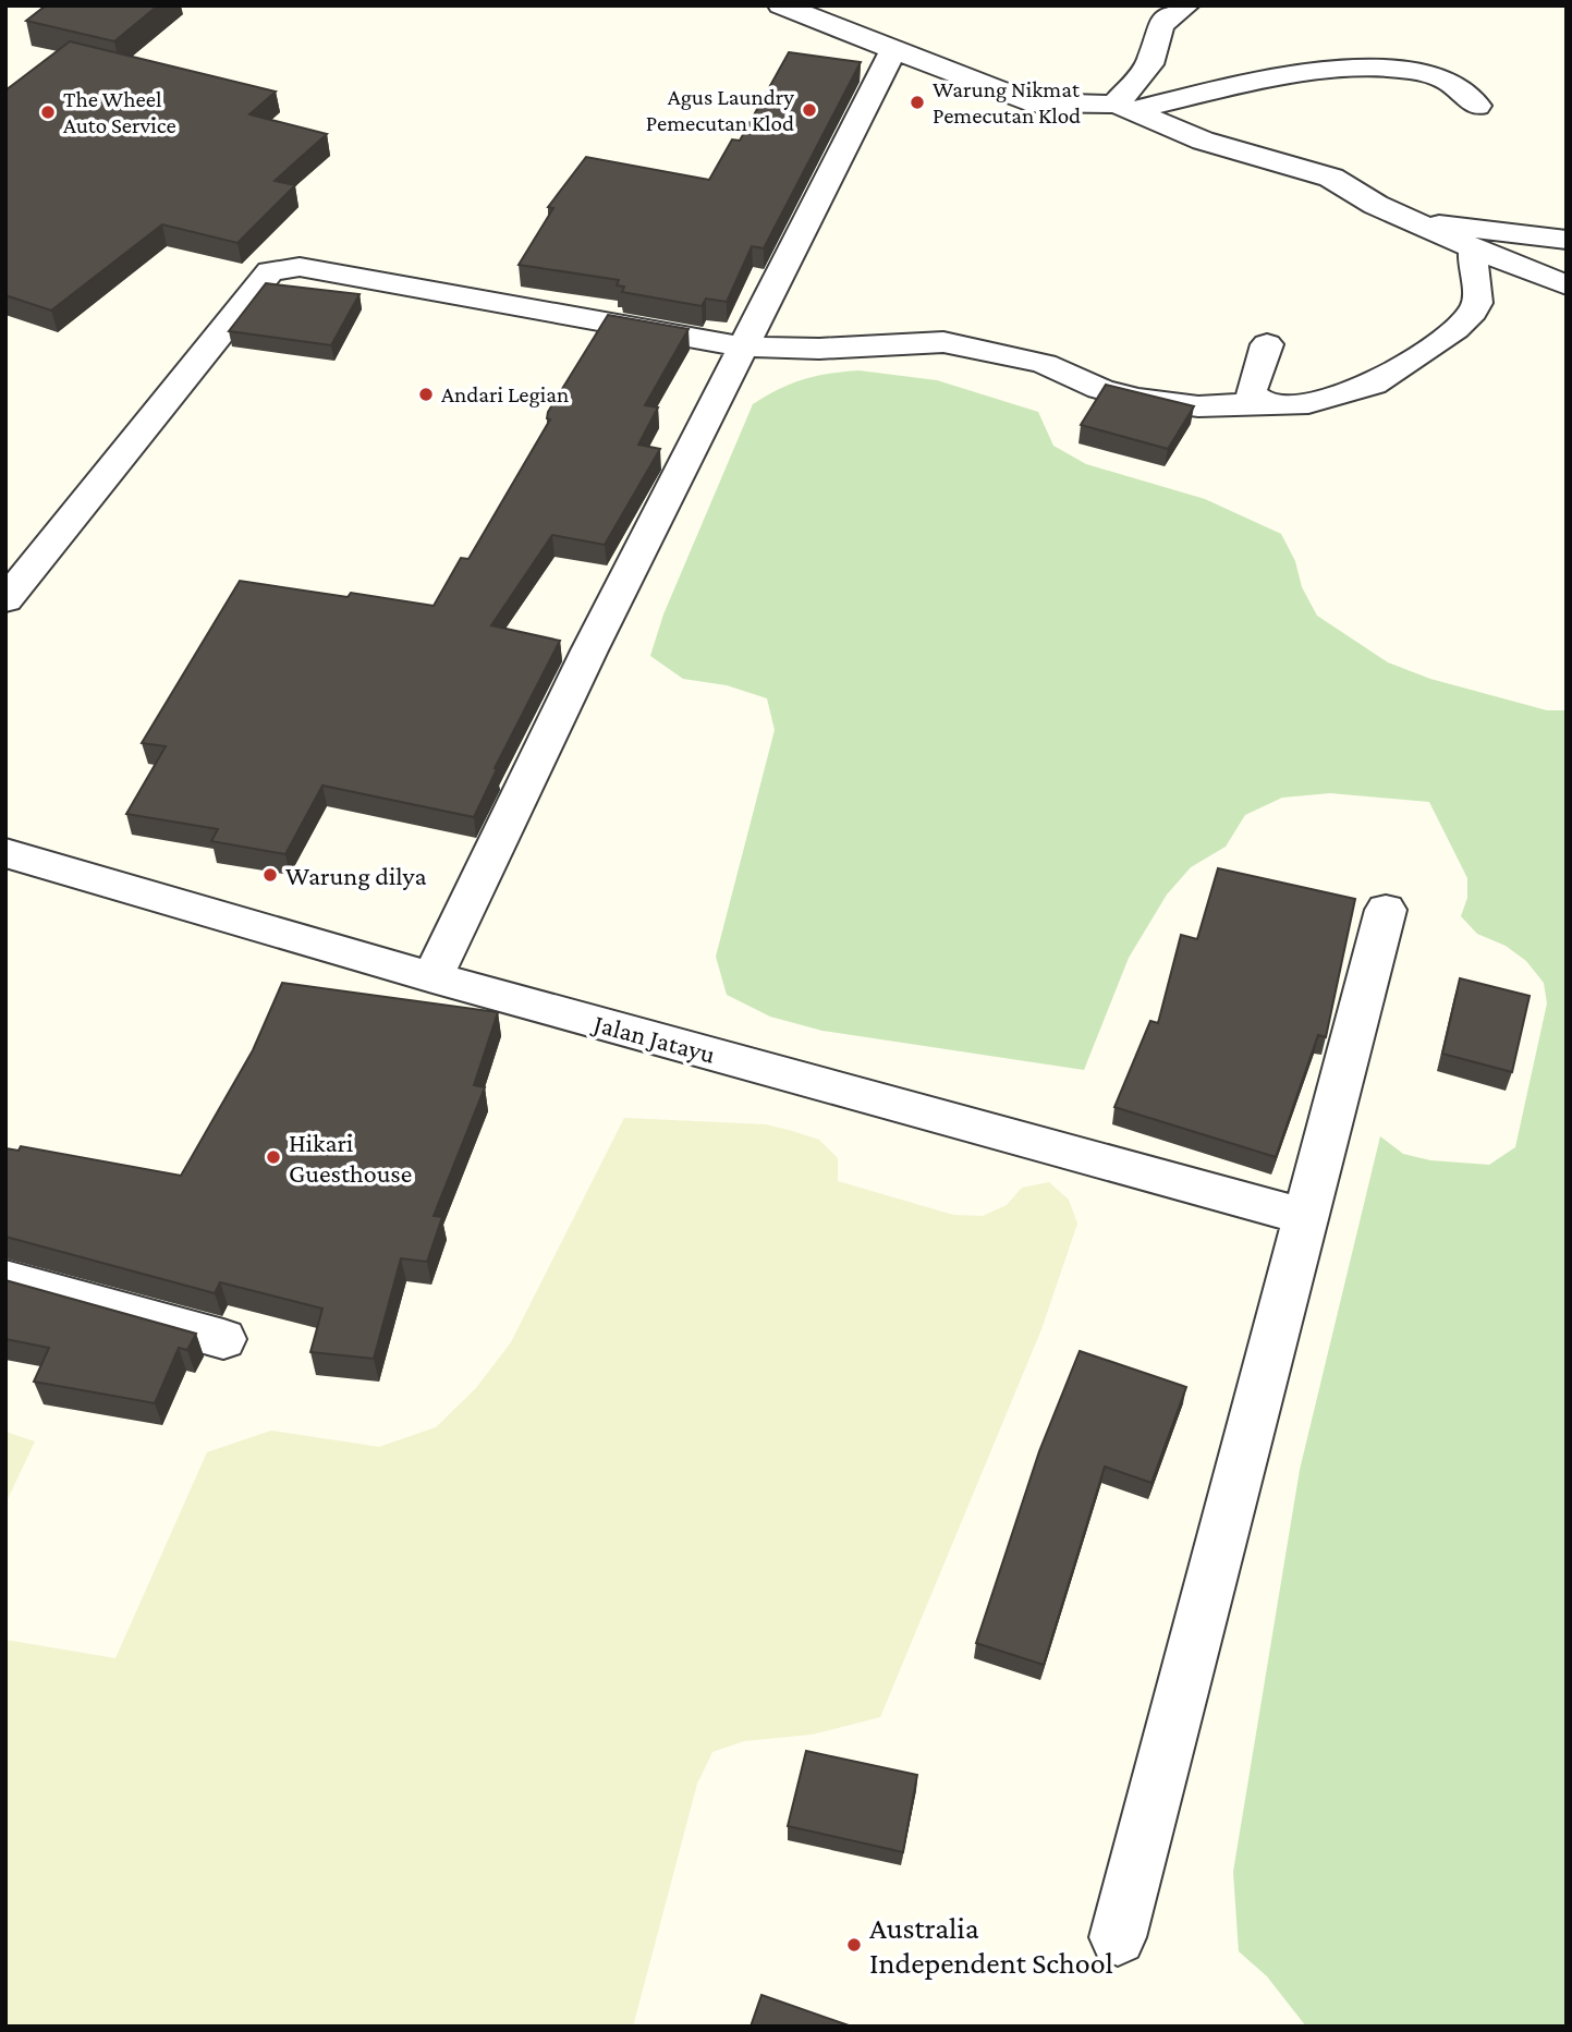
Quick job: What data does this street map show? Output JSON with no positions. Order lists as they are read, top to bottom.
{
  "streets": {
    "street": ["Jalan Jatayu"]
  },
  "places": [
    "Warung Nikmat Pemecutan Klod",
    "Agus Laundry Pemecutan Klod",
    "The Wheel Auto Service",
    "Andari Legian",
    "Warung dilya",
    "Hikari Guesthouse",
    "Australia Independent School"
  ]
}
